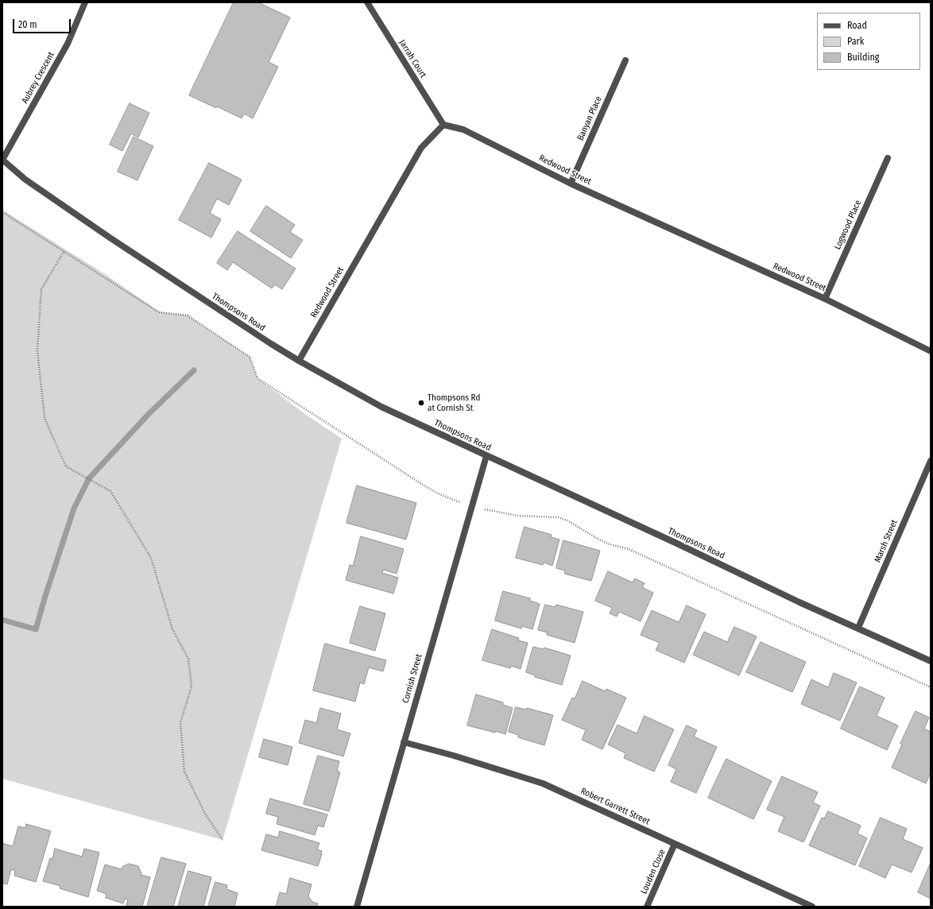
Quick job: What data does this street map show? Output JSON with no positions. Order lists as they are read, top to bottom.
{
  "streets": {
    "street": [
      "Jarrah Court",
      "Aubrey Crescent",
      "Banyan Place",
      "Redwood Street",
      "Logwood Place",
      "Thompsons Road",
      "Marsh Street",
      "Cornish Street",
      "Robert Garrett Street",
      "Louden Close"
    ]
  },
  "crossings": [
    ["Jarrah Court", "Redwood Street"],
    ["Aubrey Crescent", "Thompsons Road"],
    ["Banyan Place", "Redwood Street"],
    ["Redwood Street", "Logwood Place"],
    ["Redwood Street", "Thompsons Road"],
    ["Thompsons Road", "Marsh Street"],
    ["Thompsons Road", "Cornish Street"],
    ["Cornish Street", "Robert Garrett Street"],
    ["Robert Garrett Street", "Louden Close"]
  ],
  "places": ["Thompsons Rd at Cornish St"],
  "legend": ["Road", "Park", "Building"],
  "scale_bar": "20 m"
}
